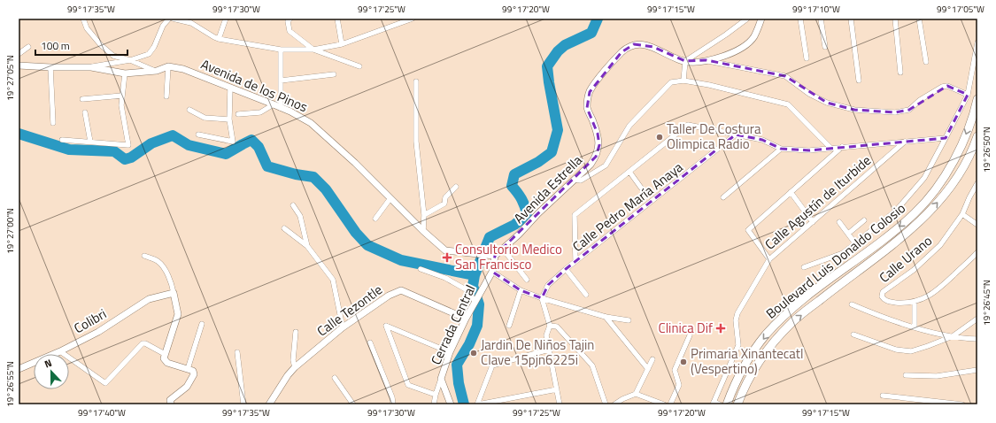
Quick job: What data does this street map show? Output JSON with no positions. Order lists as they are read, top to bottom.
{
  "streets": {
    "highway": ["Boulevard Luis Donaldo Colosio"],
    "street": [
      "Avenida de los Pinos",
      "Avenida Estrella",
      "Calle Agustín de Iturbide",
      "Calle Pedro María Anaya",
      "Calle Urano",
      "Calle Tezontle",
      "Colibri",
      "Cerrada Central"
    ]
  },
  "crossings": [
    ["Avenida de los Pinos", "Avenida Estrella"],
    ["Avenida de los Pinos", "Cerrada Central"],
    ["Avenida Estrella", "Cerrada Central"],
    ["Calle Tezontle", "Cerrada Central"]
  ],
  "places": {
    "other": ["Taller De Costura Olimpica Radio", "Jardin De Niños Tajin Clave 15pjn6225i", "Primaria Xinantecatl (Vespertino)"],
    "health": ["Consultorio Medico San Francisco", "Clinica Dif"]
  },
  "scale_bar": "100 m",
  "north": "top",
  "coordinates": [
    "99°17'35\"W",
    "99°17'30\"W",
    "99°17'25\"W",
    "99°17'20\"W",
    "99°17'15\"W",
    "99°17'10\"W",
    "99°17'05\"W",
    "19°27'05\"N",
    "19°26'50\"N",
    "19°27'00\"N",
    "19°26'45\"N",
    "19°26'55\"N",
    "99°17'40\"W"
  ]
}
